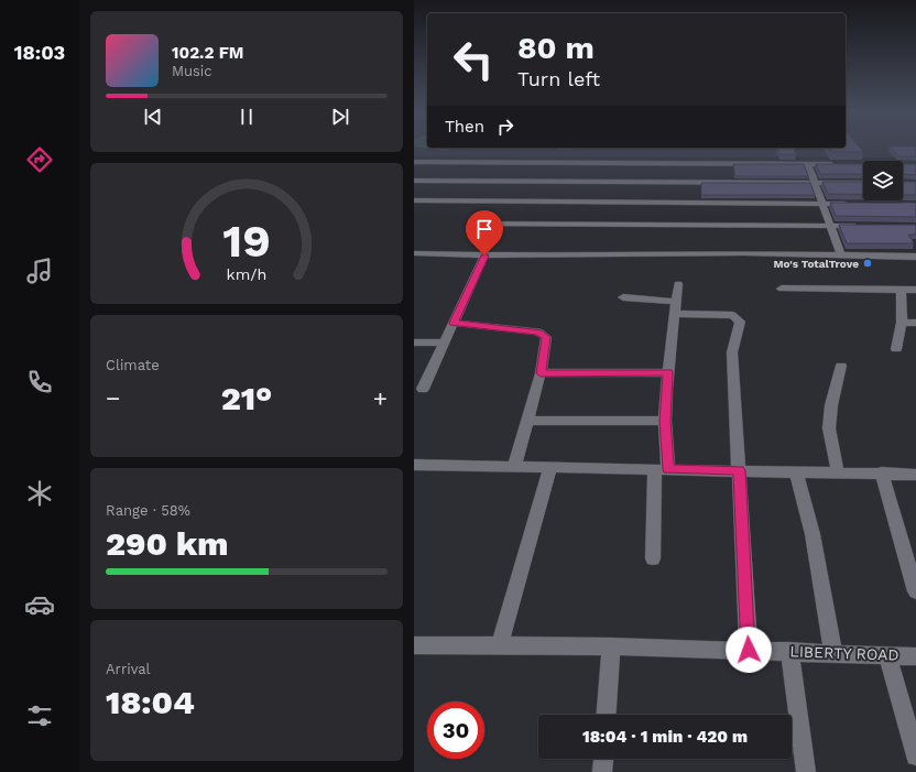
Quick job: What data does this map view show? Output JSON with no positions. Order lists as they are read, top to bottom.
{
  "streets": {
    "street": ["LIBERTY ROAD"]
  },
  "places": ["Mo's TotalTrove"],
  "page": {
    "tabs": "18:03",
    "turn": ["80 m", "Turn left"],
    "song": ["102.2 FM", "Music"],
    "then": "Then",
    "tile": [
      "Climate",
      ["Range · 58%", "290 km"],
      ["Arrival", "18:04"]
    ],
    "heat": ["−", "21°", "+"],
    "limit": "30",
    "trip": "18:04 · 1 min · 420 m",
    "gauge": ["19", "km/h"]
  }
}
